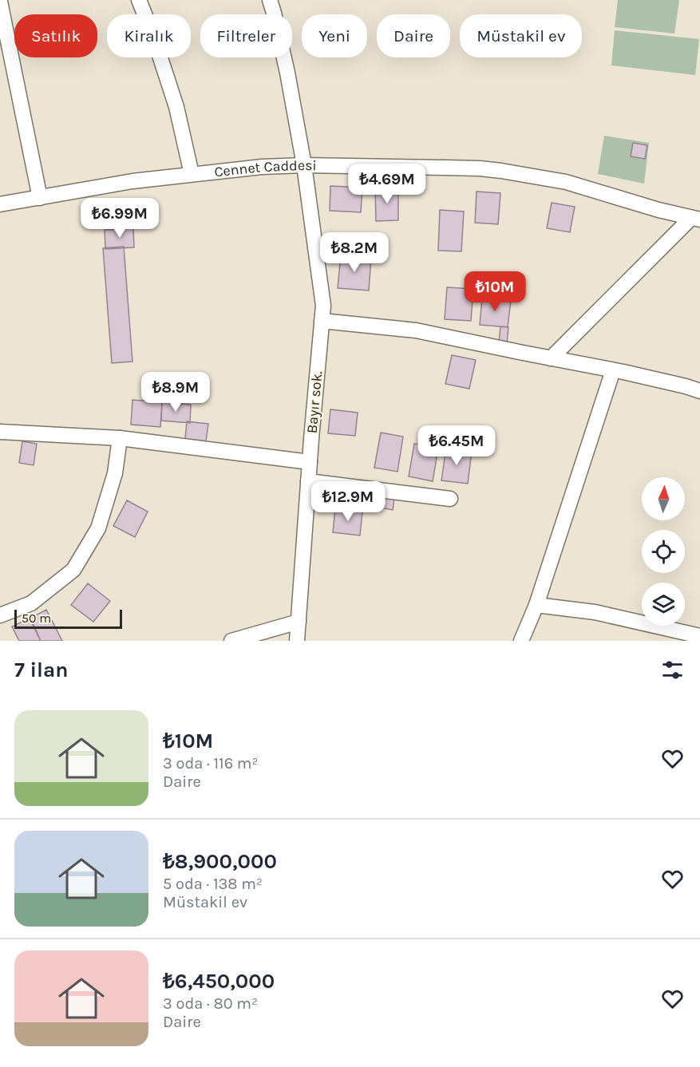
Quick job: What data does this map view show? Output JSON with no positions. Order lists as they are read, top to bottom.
{
  "streets": {
    "street": ["Cennet Caddesi", "Bayır sok."]
  },
  "crossings": [
    ["Cennet Caddesi", "Bayır sok."]
  ],
  "scale_bar": "50 m",
  "north": "top",
  "page": {
    "chip": [
      "Satılık",
      "Kiralık",
      "Filtreler",
      "Yeni",
      "Daire",
      "Müstakil ev"
    ],
    "price": [
      "₺4.69M",
      "₺6.99M",
      "₺8.2M",
      "₺10M",
      "₺8.9M",
      "₺6.45M",
      "₺12.9M"
    ],
    "scale": "50 m",
    "heading": "7 ilan",
    "list": [
      {
        "name": "₺10M",
        "note": "3 oda · 116 m² · Daire"
      },
      {
        "name": "₺8,900,000",
        "note": "5 oda · 138 m² · Müstakil ev"
      },
      {
        "name": "₺6,450,000",
        "note": "3 oda · 80 m² · Daire"
      }
    ]
  }
}
